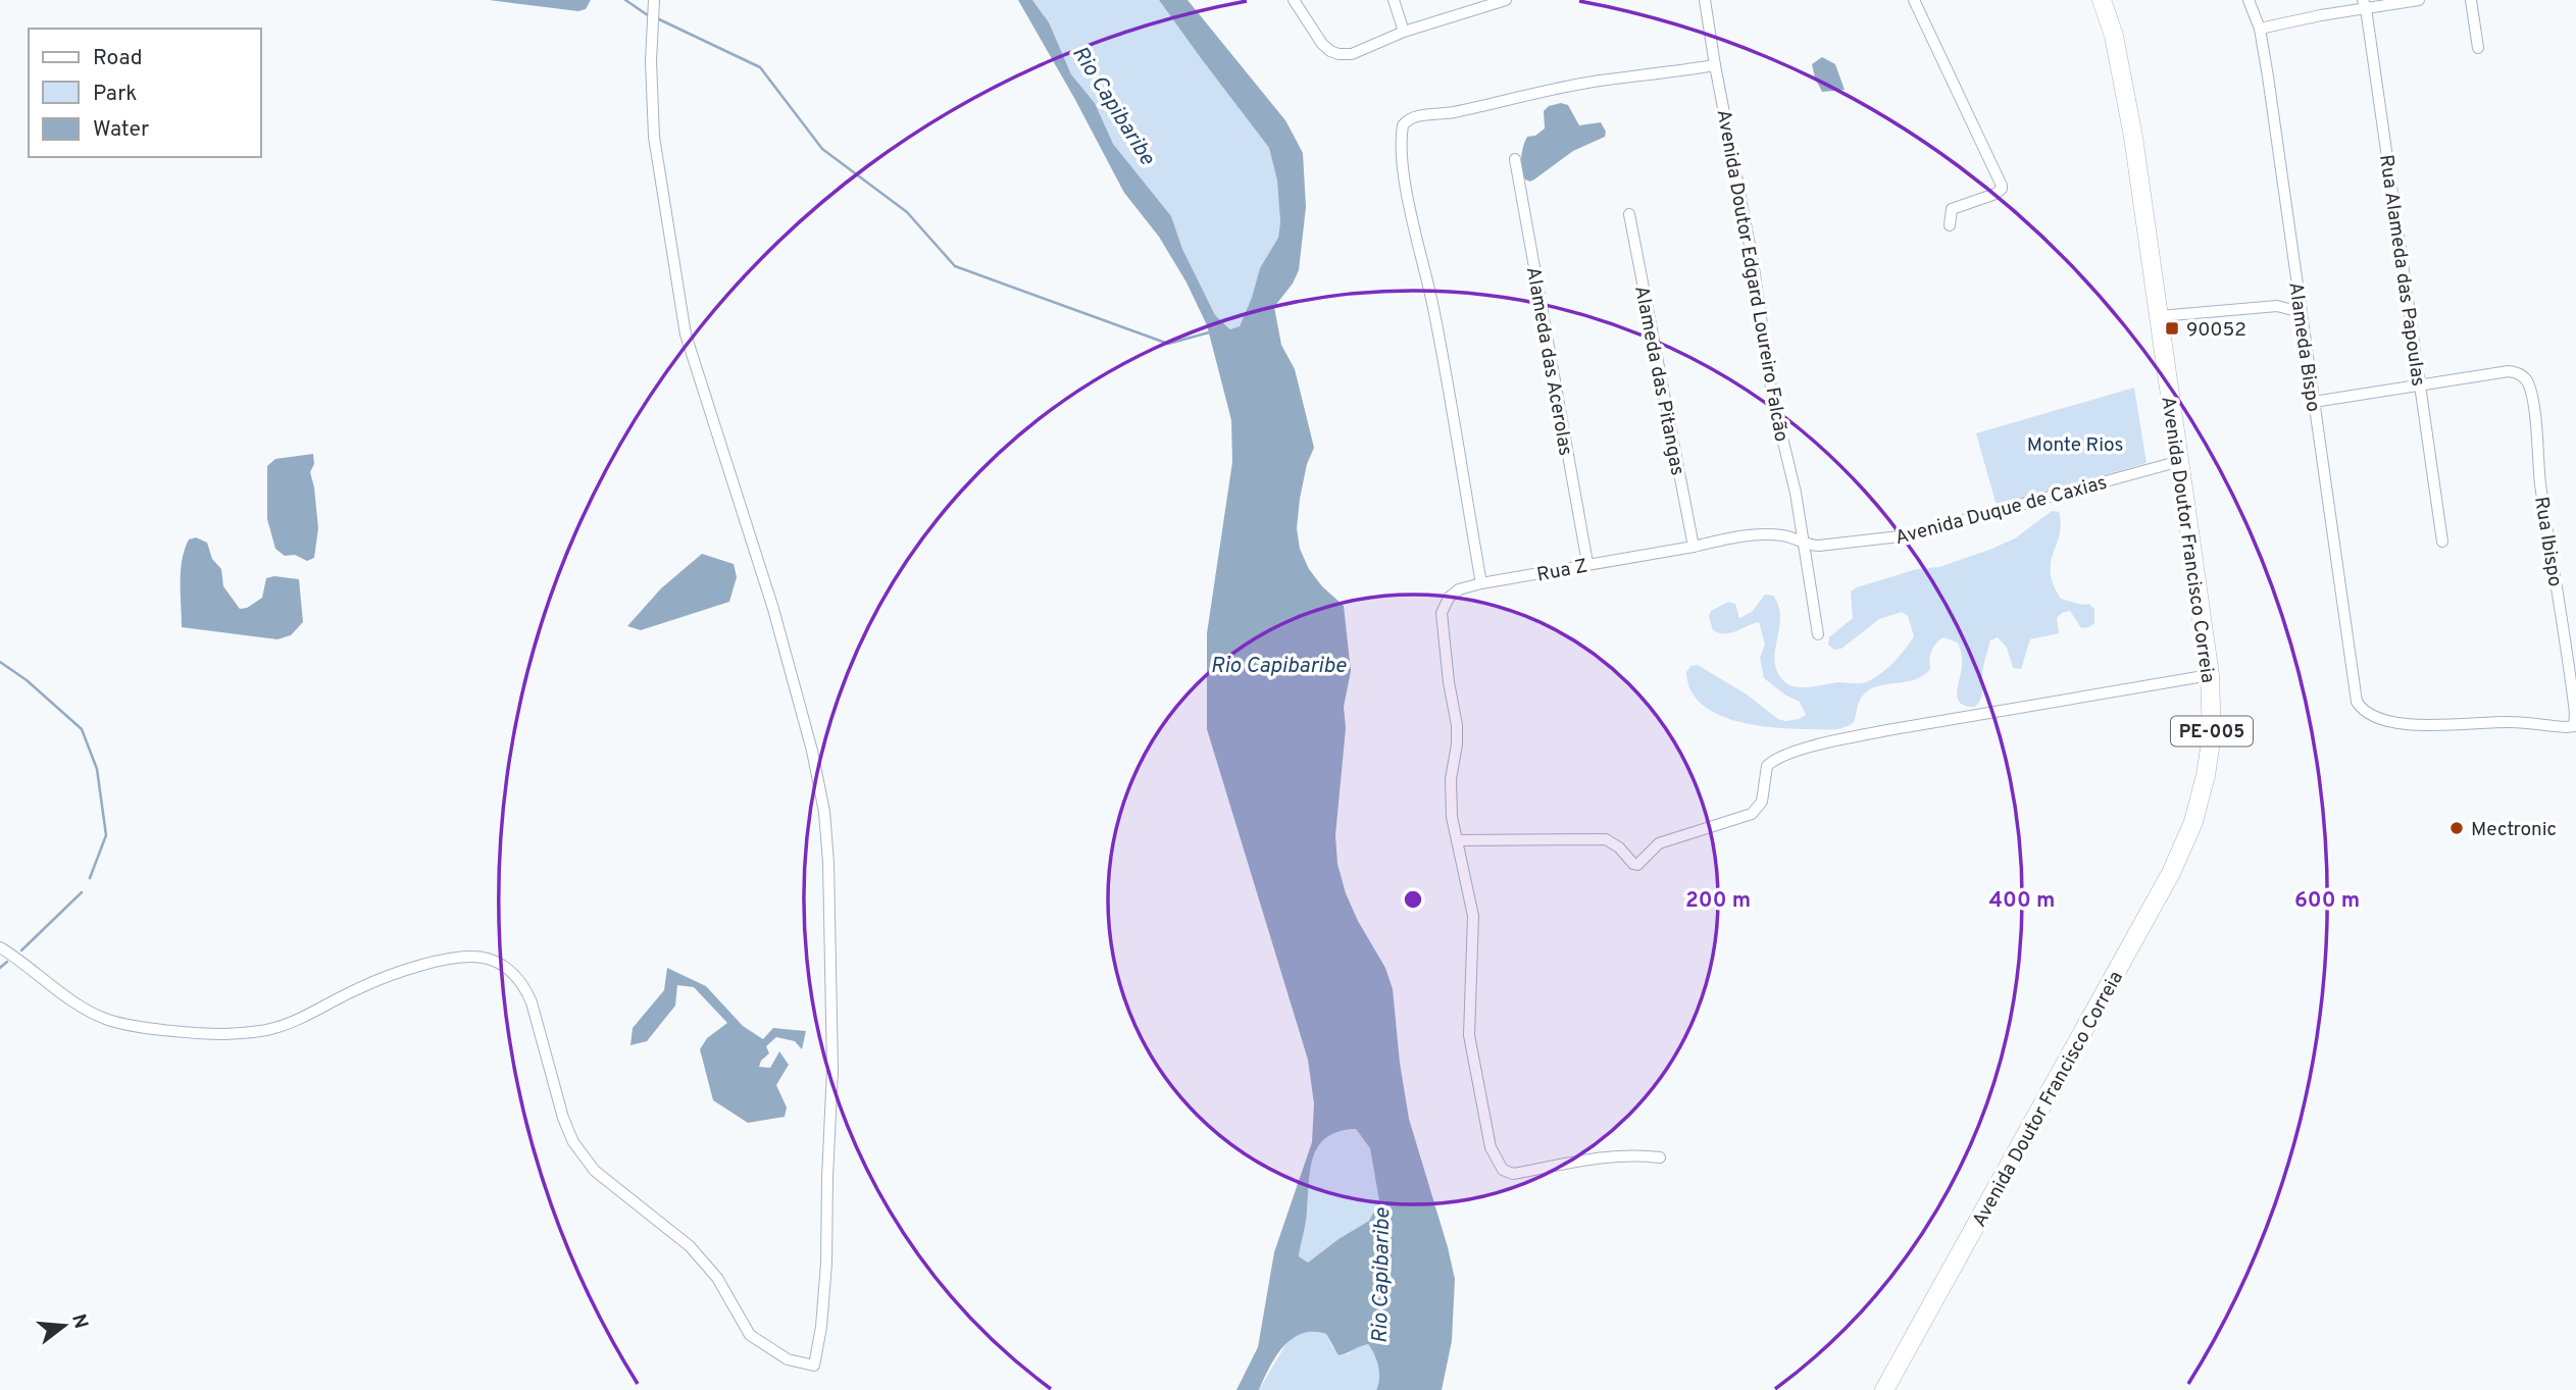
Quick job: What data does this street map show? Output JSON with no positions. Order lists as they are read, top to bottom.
{
  "streets": {
    "main road": ["Avenida Doutor Francisco Correia", "PE-005"],
    "street": [
      "Rua Alameda das Papoulas",
      "Avenida Doutor Edgard Loureiro Falcão",
      "Alameda Bispo",
      "Alameda das Acerolas",
      "Alameda das Pitangas",
      "Avenida Duque de Caxias",
      "Rua Ibispo",
      "Rua Z"
    ]
  },
  "crossings": [
    ["Rua Alameda das Papoulas", "Rua Ibispo"],
    ["Avenida Doutor Edgard Loureiro Falcão", "Avenida Duque de Caxias"],
    ["Alameda Bispo", "Rua Ibispo"],
    ["Alameda das Acerolas", "Rua Z"],
    ["Alameda das Pitangas", "Avenida Duque de Caxias"],
    ["Alameda das Pitangas", "Rua Z"],
    ["Avenida Duque de Caxias", "Avenida Doutor Francisco Correia"],
    ["Avenida Duque de Caxias", "Rua Z"]
  ],
  "water": ["Rio Capibaribe"],
  "parks": ["Monte Rios"],
  "places": {
    "transit": ["90052"],
    "other": ["Mectronic"]
  },
  "legend": ["Road", "Park", "Water"],
  "north": "right",
  "rings": ["200 m", "400 m", "600 m"]
}
